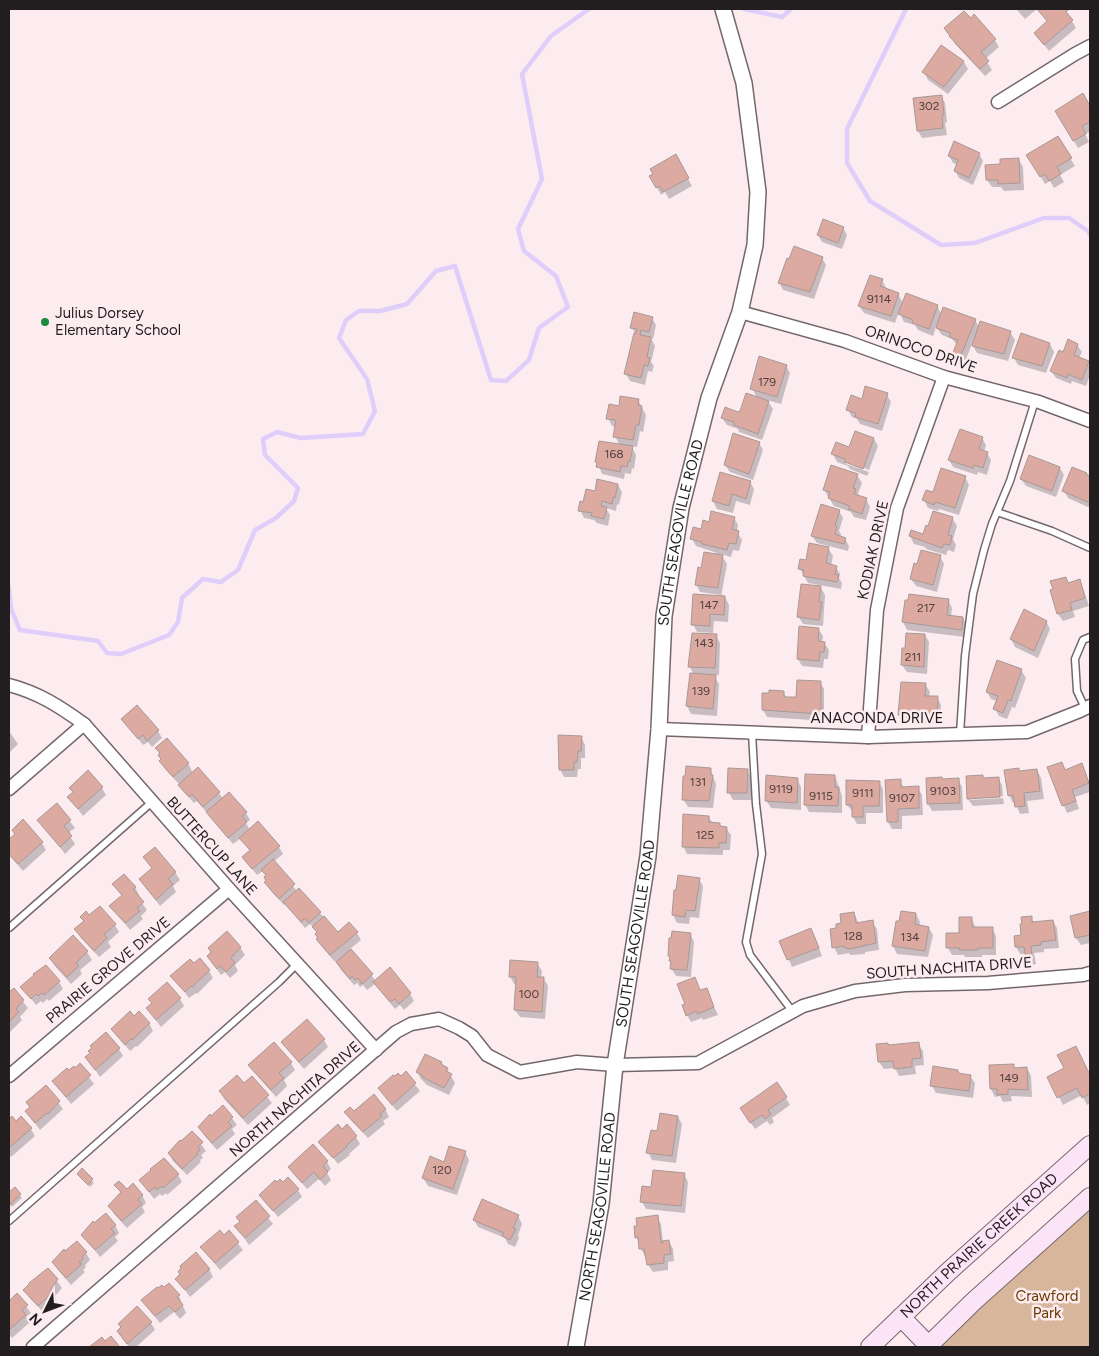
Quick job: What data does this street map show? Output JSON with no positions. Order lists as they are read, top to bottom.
{
  "streets": {
    "main road": ["NORTH PRAIRIE CREEK ROAD"],
    "street": [
      "ORINOCO DRIVE",
      "SOUTH SEAGOVILLE ROAD",
      "KODIAK DRIVE",
      "ANACONDA DRIVE",
      "BUTTERCUP LANE",
      "SOUTH NACHITA DRIVE",
      "PRAIRIE GROVE DRIVE",
      "NORTH NACHITA DRIVE",
      "NORTH SEAGOVILLE ROAD"
    ]
  },
  "crossings": [
    ["ORINOCO DRIVE", "SOUTH SEAGOVILLE ROAD"],
    ["ORINOCO DRIVE", "KODIAK DRIVE"],
    ["SOUTH SEAGOVILLE ROAD", "ANACONDA DRIVE"],
    ["SOUTH SEAGOVILLE ROAD", "SOUTH NACHITA DRIVE"],
    ["SOUTH SEAGOVILLE ROAD", "NORTH NACHITA DRIVE"],
    ["SOUTH SEAGOVILLE ROAD", "NORTH SEAGOVILLE ROAD"],
    ["KODIAK DRIVE", "ANACONDA DRIVE"],
    ["BUTTERCUP LANE", "PRAIRIE GROVE DRIVE"],
    ["BUTTERCUP LANE", "NORTH NACHITA DRIVE"],
    ["SOUTH NACHITA DRIVE", "NORTH NACHITA DRIVE"],
    ["SOUTH NACHITA DRIVE", "NORTH SEAGOVILLE ROAD"],
    ["NORTH NACHITA DRIVE", "NORTH SEAGOVILLE ROAD"]
  ],
  "parks": ["Crawford Park"],
  "places": ["Julius Dorsey Elementary School"],
  "house_numbers": [
    "302",
    "9114",
    "179",
    "168",
    "147",
    "217",
    "143",
    "211",
    "139",
    "131",
    "9119",
    "9103",
    "9111",
    "9115",
    "9107",
    "125",
    "128",
    "134",
    "100",
    "149",
    "120"
  ],
  "north": "bottom left"
}
